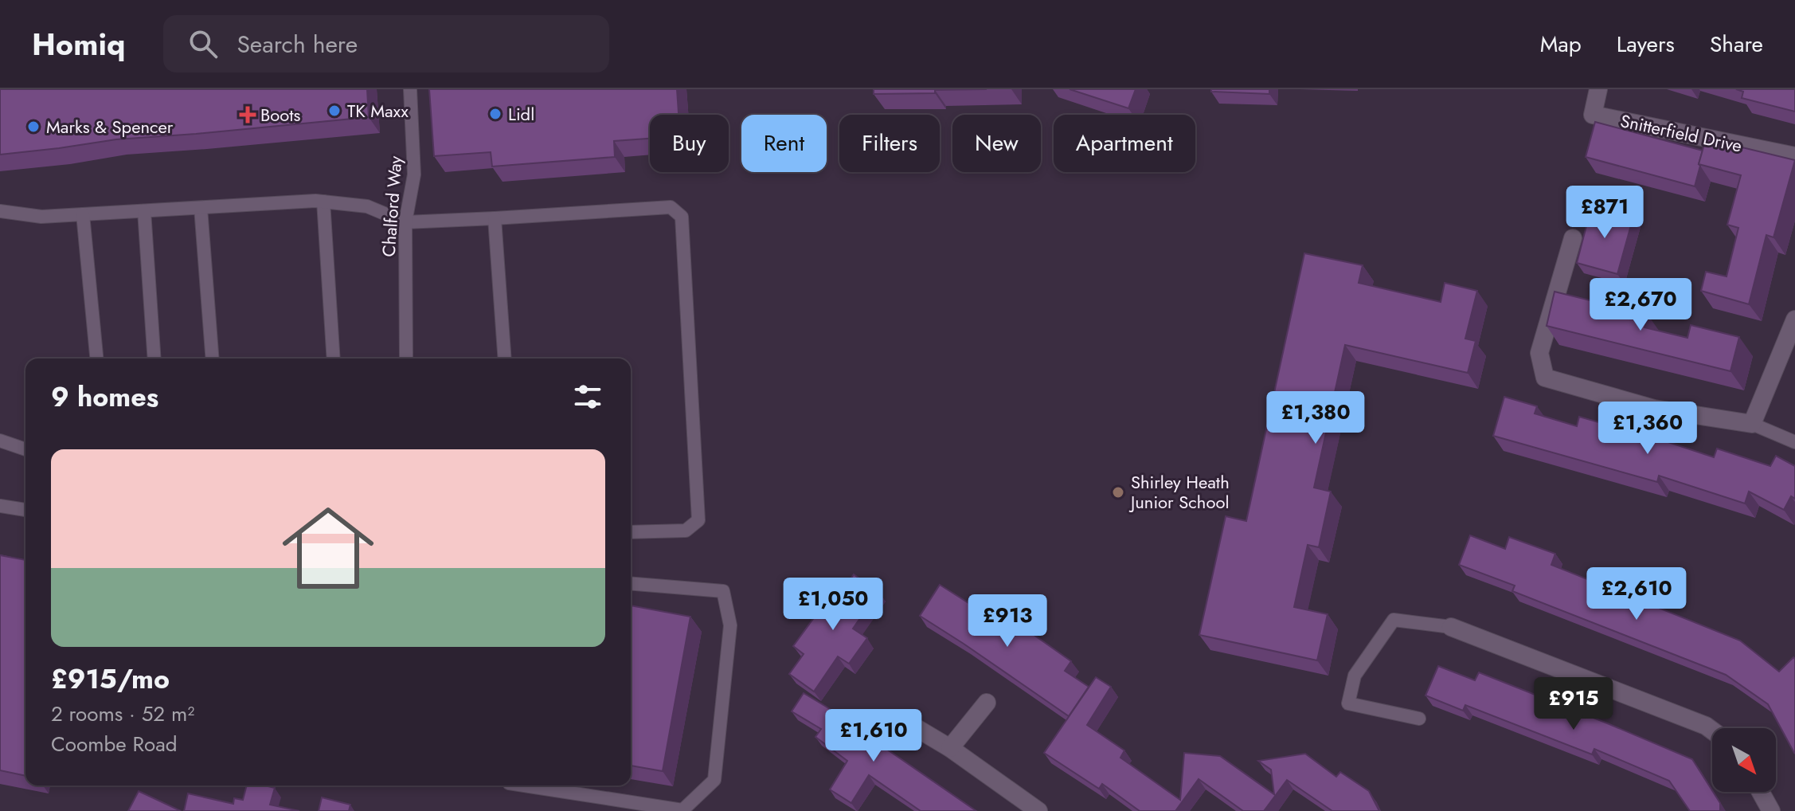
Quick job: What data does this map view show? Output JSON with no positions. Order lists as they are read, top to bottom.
{
  "streets": {
    "street": ["Snitterfield Drive"],
    "lane": ["Chalford Way"]
  },
  "places": {
    "other": [
      "TK Maxx",
      "Lidl",
      "Marks & Spencer",
      "Shirley Heath Junior School"
    ],
    "health": ["Boots"]
  },
  "north": "bottom right",
  "page": {
    "header": "Homiq",
    "search": "Search here",
    "nav": ["Map", "Layers", "Share"],
    "chip": [
      "Buy",
      "Rent",
      "Filters",
      "New",
      "Apartment"
    ],
    "price": [
      "£871",
      "£2,670",
      "£1,380",
      "£1,360",
      "£2,610",
      "£1,050",
      "£913",
      "£915",
      "£1,610"
    ],
    "heading": "9 homes",
    "list": [
      {
        "name": "£915/mo",
        "note": "2 rooms · 52 m² · Coombe Road"
      }
    ]
  }
}
